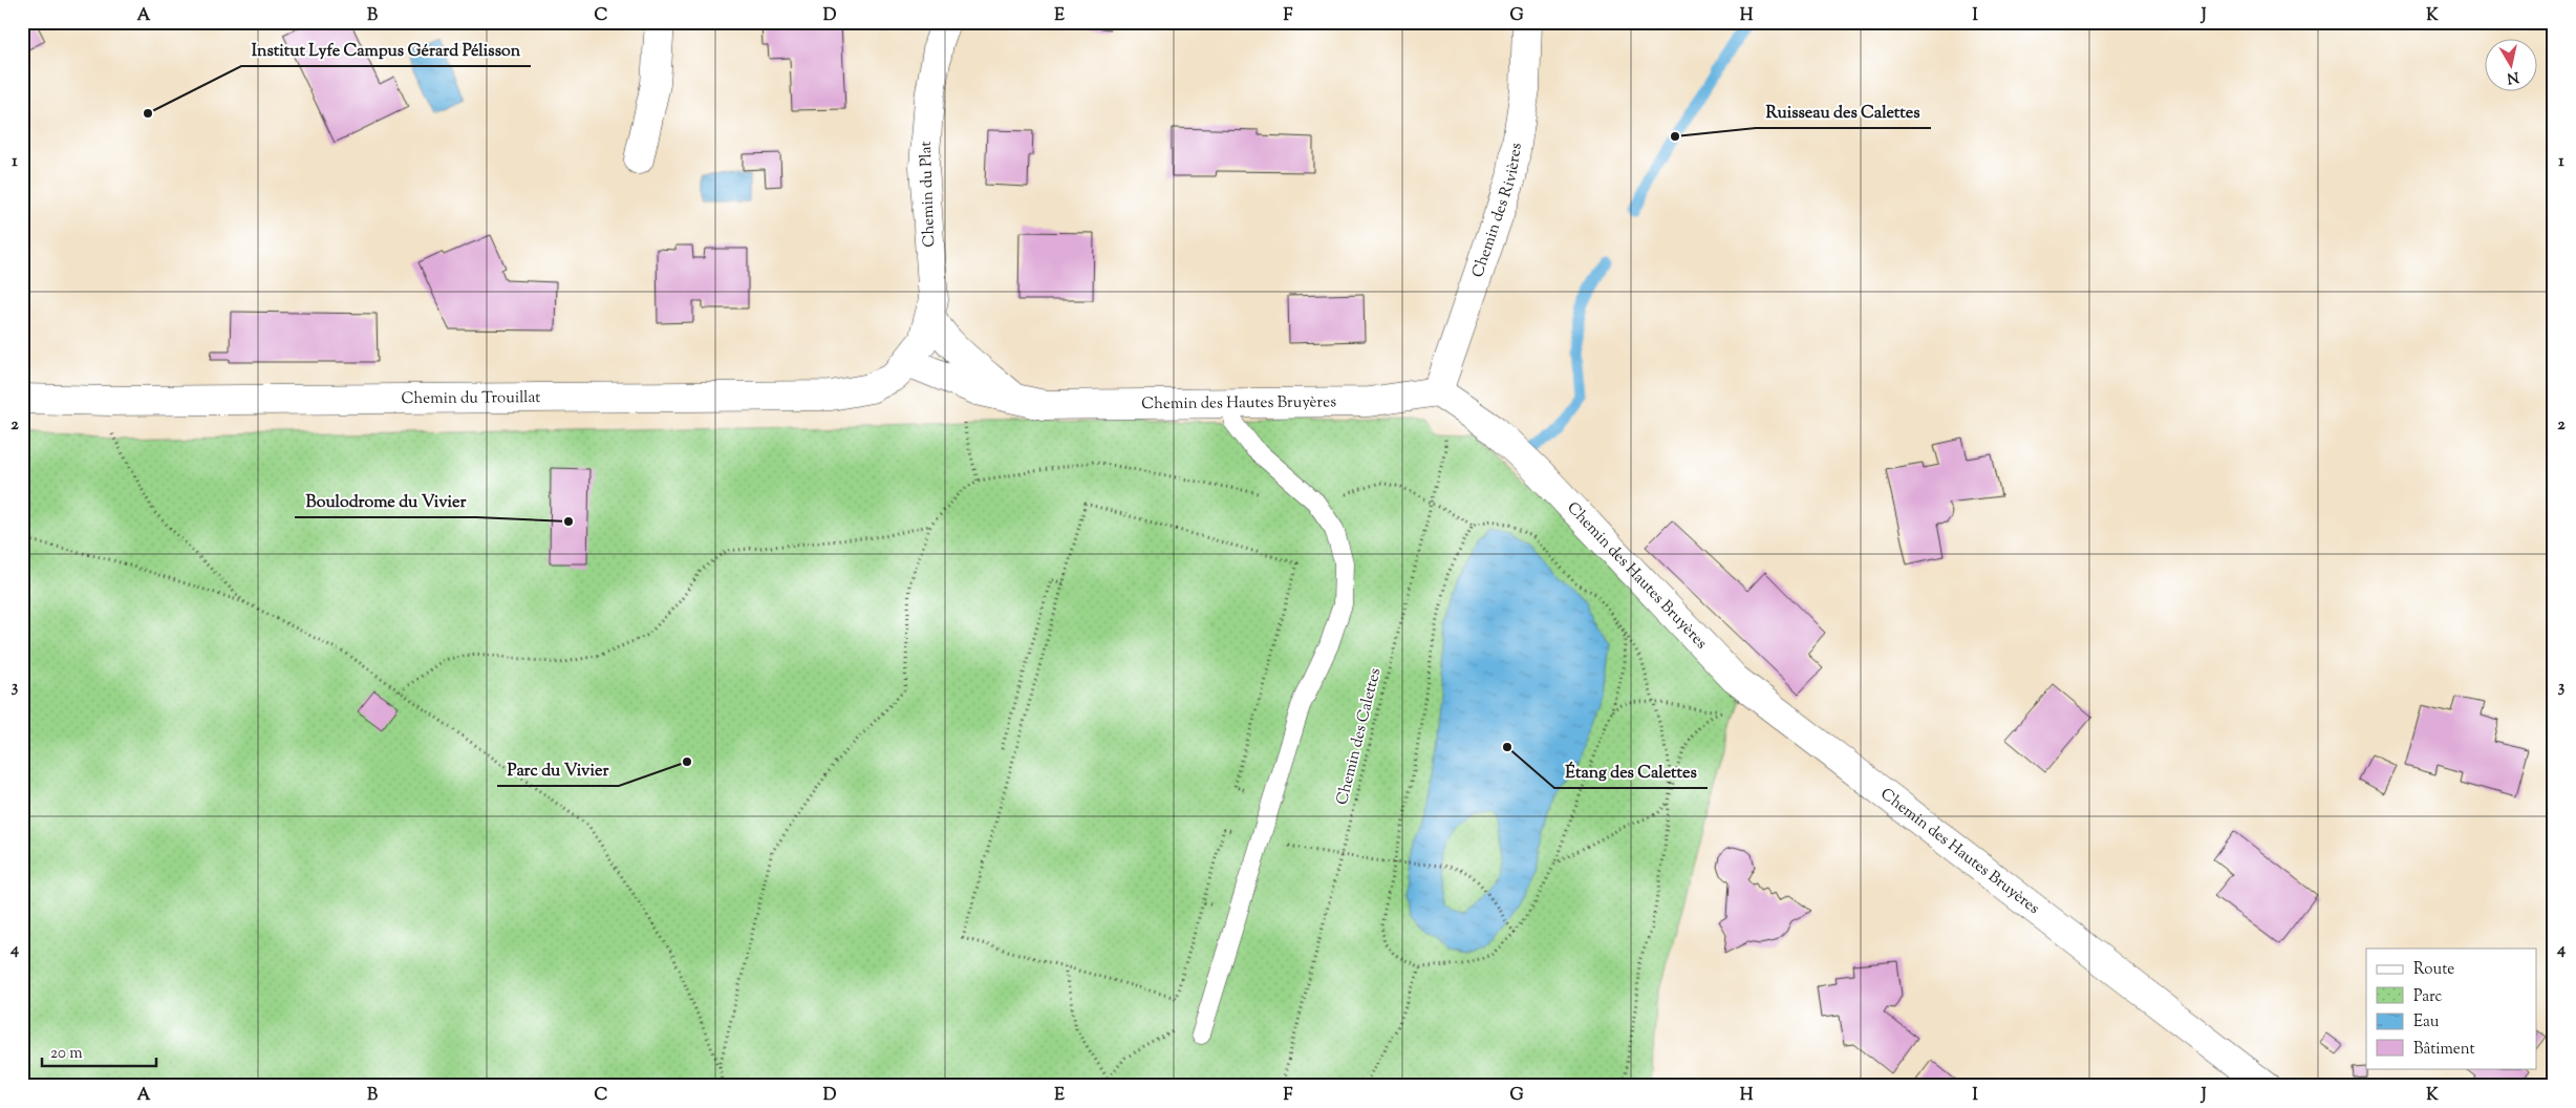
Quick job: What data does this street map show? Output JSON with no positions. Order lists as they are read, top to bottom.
{
  "streets": {
    "street": [
      "Chemin du Plat",
      "Chemin des Rivières",
      "Chemin du Trouillat",
      "Chemin des Hautes Bruyères"
    ],
    "path": ["Chemin des Calettes"]
  },
  "crossings": [
    ["Chemin du Plat", "Chemin du Trouillat"],
    ["Chemin du Plat", "Chemin des Hautes Bruyères"],
    ["Chemin des Rivières", "Chemin des Hautes Bruyères"],
    ["Chemin des Rivières", "Chemin des Calettes"],
    ["Chemin du Trouillat", "Chemin des Hautes Bruyères"],
    ["Chemin des Hautes Bruyères", "Chemin des Calettes"]
  ],
  "places": [
    "Institut Lyfe Campus Gérard Pélisson",
    "Ruisseau des Calettes",
    "Boulodrome du Vivier",
    "Étang des Calettes",
    "Parc du Vivier"
  ],
  "legend": [
    "Route",
    "Parc",
    "Eau",
    "Bâtiment"
  ],
  "scale_bar": "20 m",
  "north": "bottom",
  "grid": {
    "columns": [
      "A",
      "B",
      "C",
      "D",
      "E",
      "F",
      "G",
      "H",
      "I",
      "J",
      "K"
    ],
    "rows": [
      "1",
      "2",
      "3",
      "4"
    ]
  }
}
